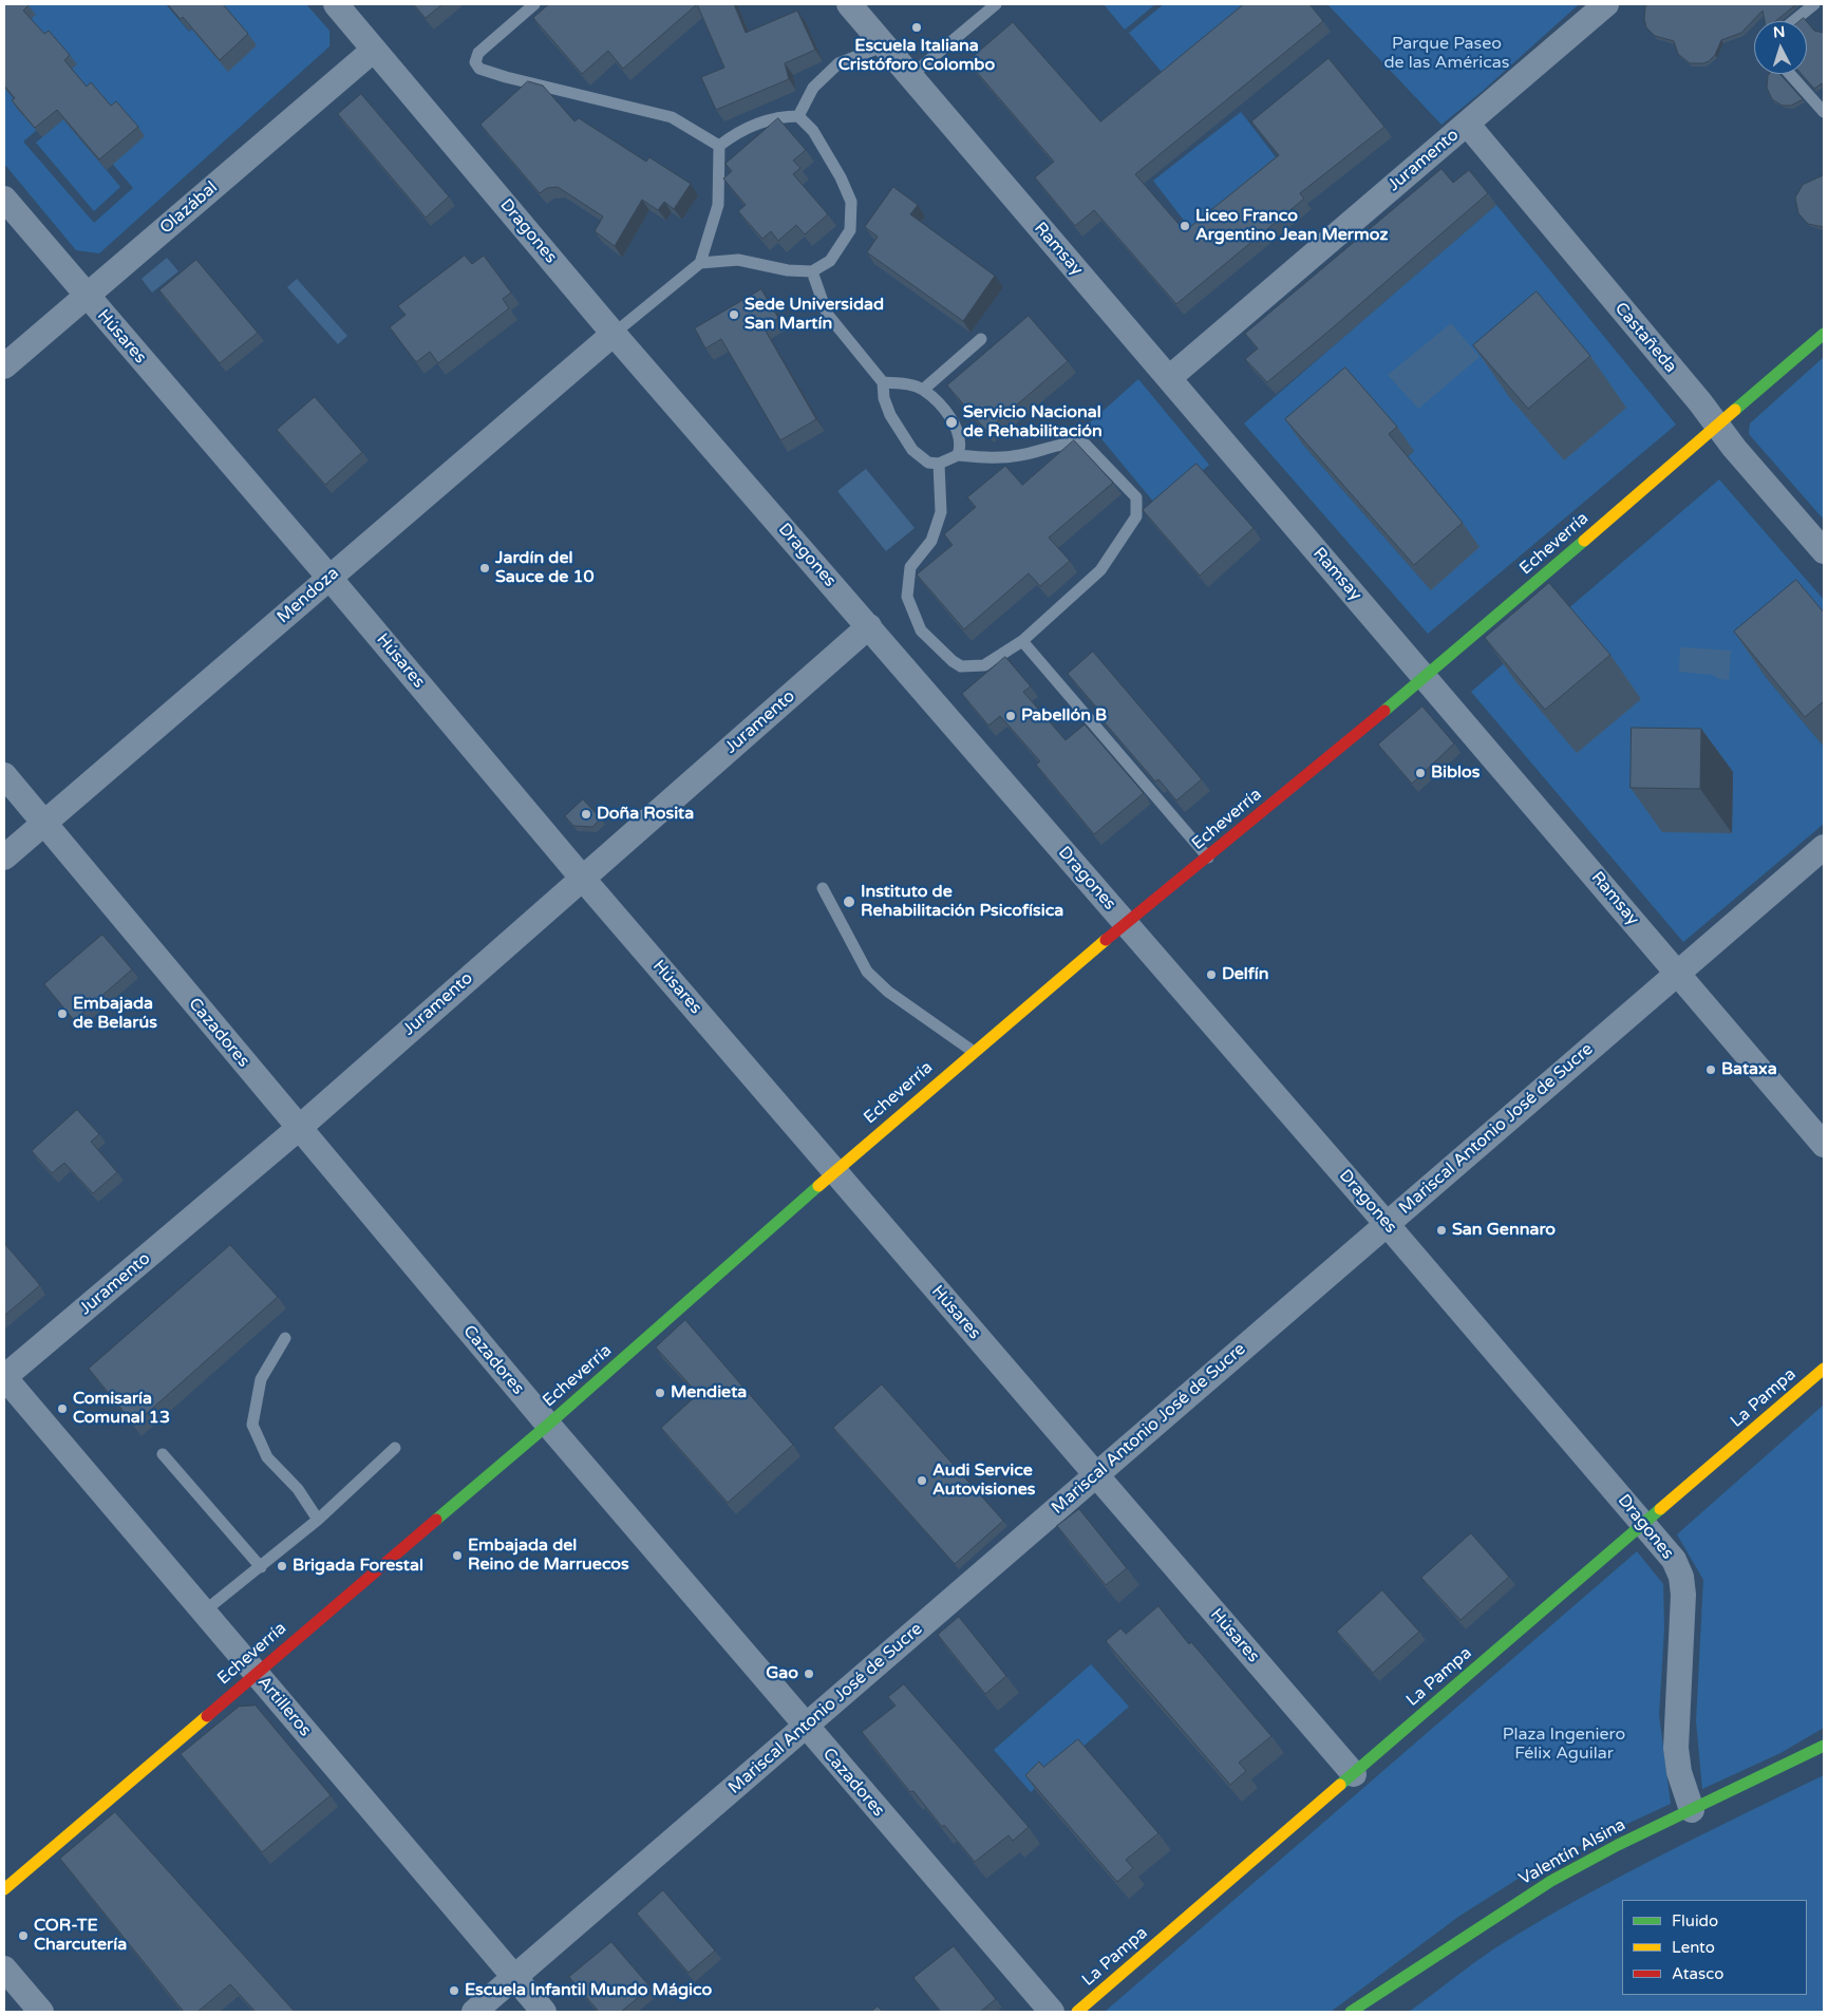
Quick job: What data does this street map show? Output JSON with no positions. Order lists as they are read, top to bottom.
{
  "streets": {
    "street": [
      "Juramento",
      "Olazábal",
      "Dragones",
      "Ramsay",
      "Húsares",
      "Castañeda",
      "Echeverría",
      "Mendoza",
      "Cazadores",
      "Mariscal Antonio José de Sucre",
      "La Pampa",
      "Artilleros",
      "Valentín Alsina"
    ]
  },
  "crossings": [
    ["Juramento", "Dragones"],
    ["Juramento", "Ramsay"],
    ["Juramento", "Húsares"],
    ["Juramento", "Castañeda"],
    ["Juramento", "Cazadores"],
    ["Juramento", "Artilleros"],
    ["Olazábal", "Dragones"],
    ["Olazábal", "Húsares"],
    ["Dragones", "Echeverría"],
    ["Dragones", "Mendoza"],
    ["Dragones", "Mariscal Antonio José de Sucre"],
    ["Dragones", "La Pampa"],
    ["Dragones", "Valentín Alsina"],
    ["Ramsay", "Echeverría"],
    ["Ramsay", "Mariscal Antonio José de Sucre"],
    ["Húsares", "Echeverría"],
    ["Húsares", "Mendoza"],
    ["Húsares", "Mariscal Antonio José de Sucre"],
    ["Húsares", "La Pampa"],
    ["Castañeda", "Echeverría"],
    ["Echeverría", "Cazadores"],
    ["Echeverría", "Artilleros"],
    ["Mendoza", "Cazadores"],
    ["Cazadores", "Mariscal Antonio José de Sucre"],
    ["Mariscal Antonio José de Sucre", "Artilleros"]
  ],
  "parks": ["Parque Paseo de las Américas", "Plaza Ingeniero Félix Aguilar"],
  "places": [
    "Escuela Italiana Cristóforo Colombo",
    "Liceo Franco Argentino Jean Mermoz",
    "Sede Universidad San Martín",
    "Servicio Nacional de Rehabilitación",
    "Jardín del Sauce de 10",
    "Pabellón B",
    "Biblos",
    "Doña Rosita",
    "Instituto de Rehabilitación Psicofísica",
    "Delfín",
    "Embajada de Belarús",
    "Bataxa",
    "San Gennaro",
    "Mendieta",
    "Comisaría Comunal 13",
    "Audi Service Autovisiones",
    "Embajada del Reino de Marruecos",
    "Brigada Forestal",
    "Gao",
    "COR-TE Charcutería",
    "Escuela Infantil Mundo Mágico"
  ],
  "legend": ["Fluido", "Lento", "Atasco"],
  "north": "top"
}
